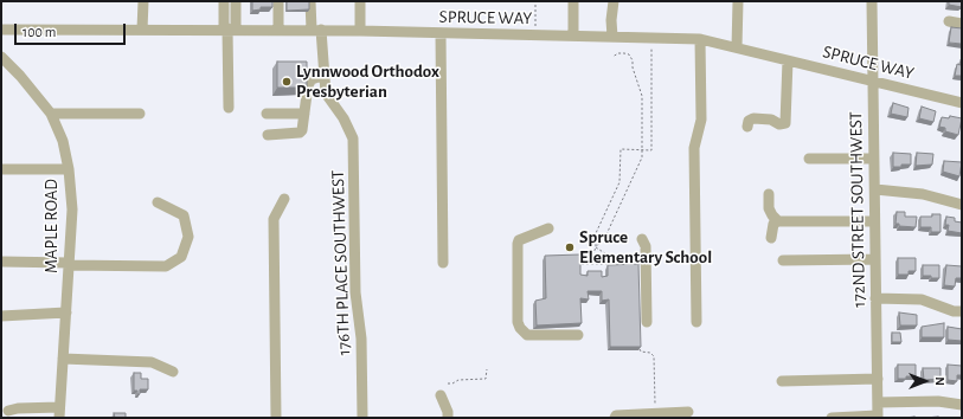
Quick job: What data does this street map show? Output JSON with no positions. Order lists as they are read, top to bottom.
{
  "streets": {
    "street": [
      "SPRUCE WAY",
      "172ND STREET SOUTHWEST",
      "MAPLE ROAD",
      "176TH PLACE SOUTHWEST"
    ]
  },
  "crossings": [
    ["SPRUCE WAY", "172ND STREET SOUTHWEST"],
    ["SPRUCE WAY", "176TH PLACE SOUTHWEST"]
  ],
  "places": ["Lynnwood Orthodox Presbyterian", "Spruce Elementary School"],
  "scale_bar": "100 m",
  "north": "right"
}
